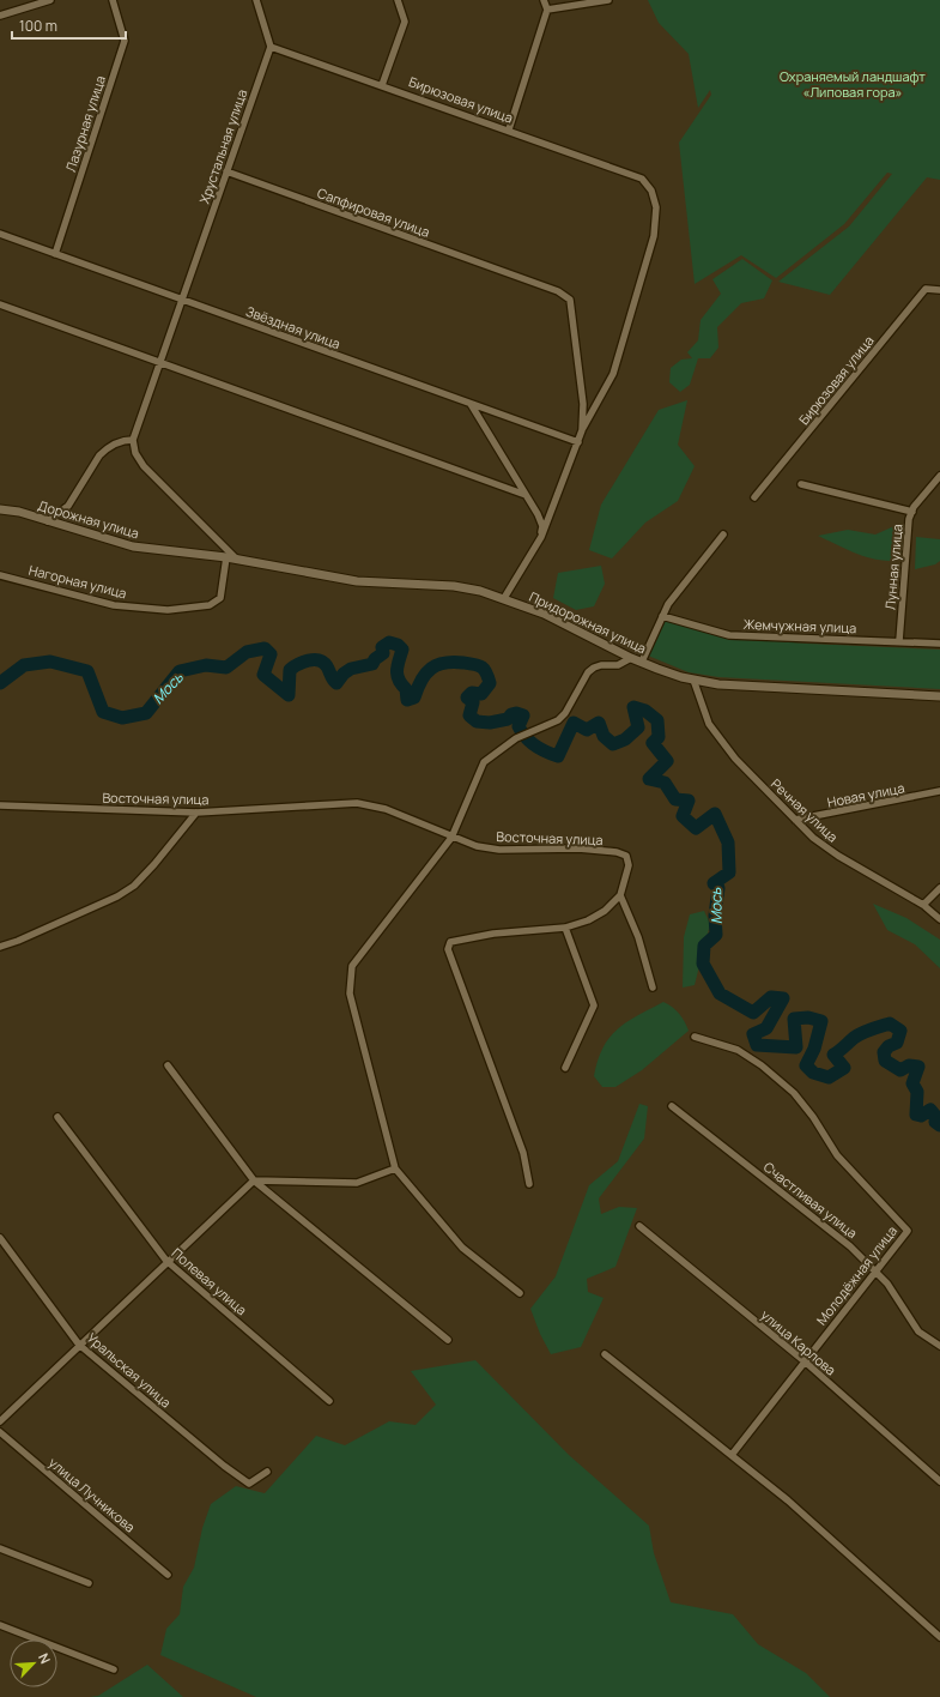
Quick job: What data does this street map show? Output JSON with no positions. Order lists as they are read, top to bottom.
{
  "streets": {
    "street": [
      "Бирюзовая улица",
      "Лазурная улица",
      "Хрустальная улица",
      "Сапфировая улица",
      "Звёздная улица",
      "Дорожная улица",
      "Лунная улица",
      "Нагорная улица",
      "Придорожная улица",
      "Жемчужная улица",
      "Новая улица",
      "Восточная улица",
      "Речная улица",
      "Счастливая улица",
      "Молодёжная улица",
      "Полевая улица",
      "улица Карлова",
      "Уральская улица",
      "улица Лучникова"
    ]
  },
  "crossings": [
    ["Бирюзовая улица", "Хрустальная улица"],
    ["Бирюзовая улица", "Сапфировая улица"],
    ["Лазурная улица", "Звёздная улица"],
    ["Хрустальная улица", "Сапфировая улица"],
    ["Хрустальная улица", "Звёздная улица"],
    ["Дорожная улица", "Нагорная улица"],
    ["Дорожная улица", "Придорожная улица"],
    ["Лунная улица", "Жемчужная улица"],
    ["Нагорная улица", "Придорожная улица"],
    ["Придорожная улица", "Речная улица"],
    ["Новая улица", "Речная улица"],
    ["Счастливая улица", "Молодёжная улица"],
    ["Молодёжная улица", "улица Карлова"]
  ],
  "water": ["Мось"],
  "parks": ["Охраняемый ландшафт «Липовая гора»"],
  "scale_bar": "100 m",
  "north": "top right"
}
